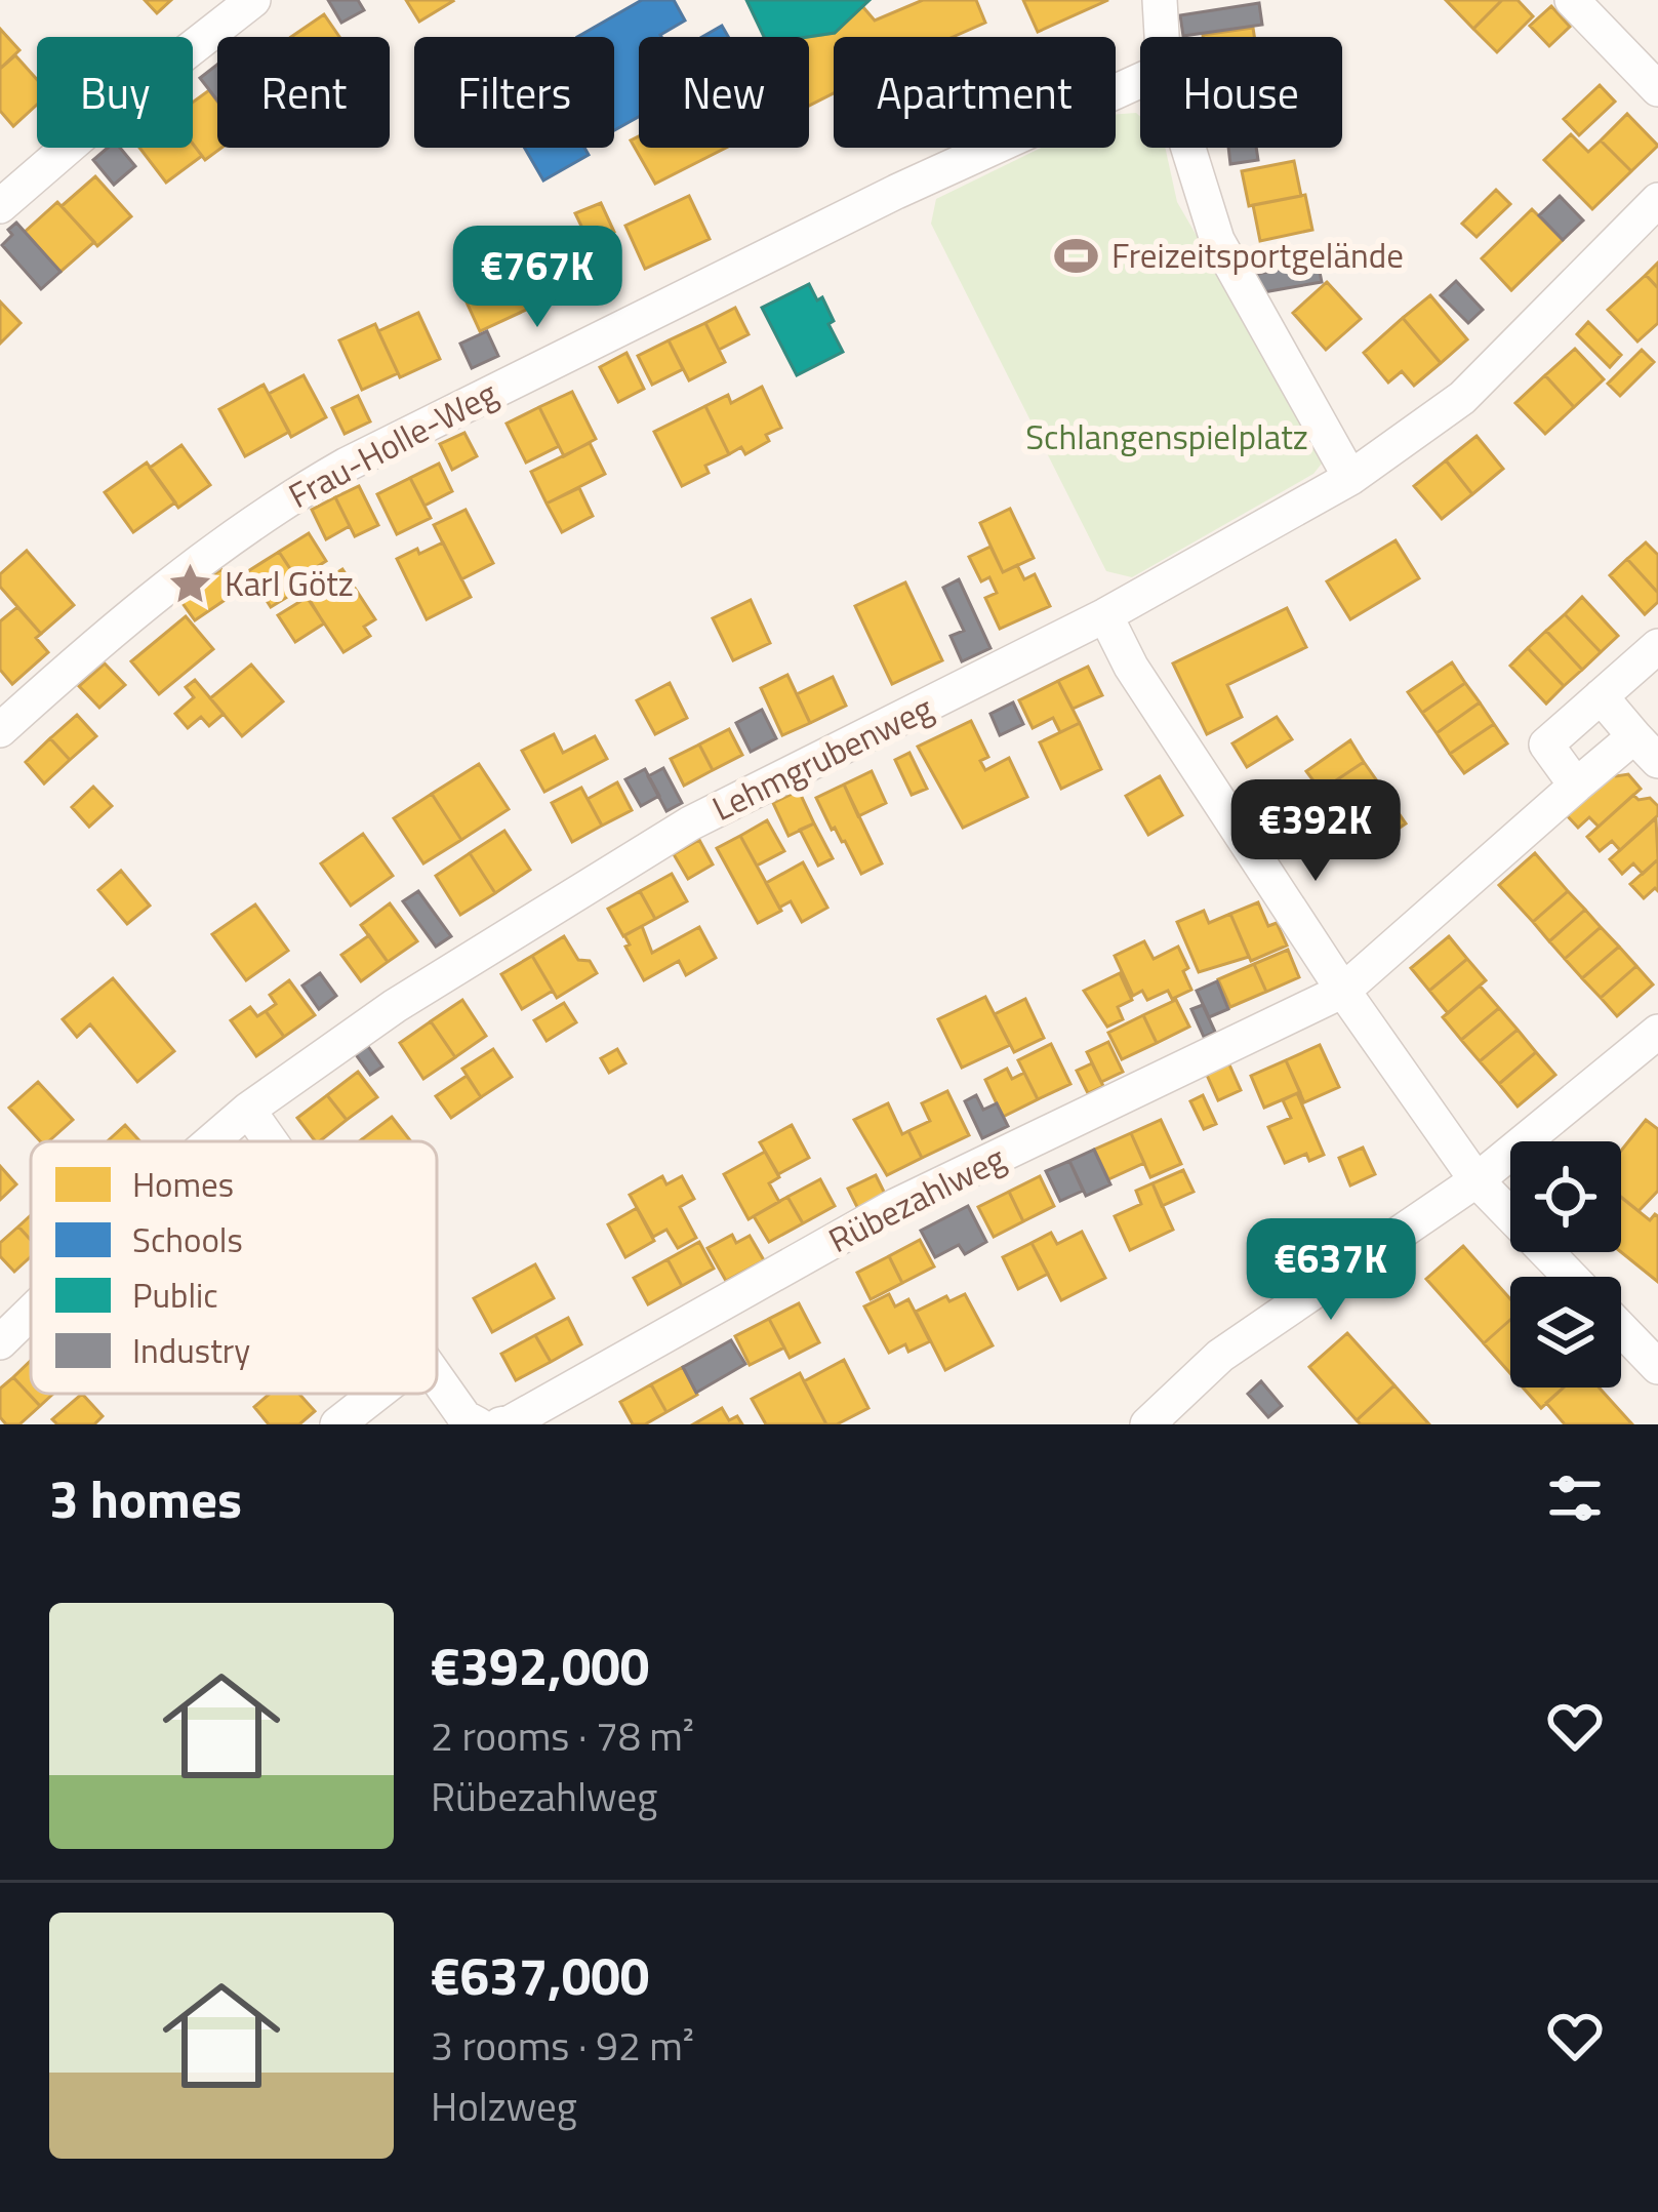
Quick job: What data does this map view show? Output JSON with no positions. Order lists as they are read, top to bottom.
{
  "streets": {
    "street": ["Frau-Holle-Weg", "Lehmgrubenweg", "Rübezahlweg"]
  },
  "parks": ["Schlangenspielplatz"],
  "places": {
    "sports": ["Freizeitsportgelände"],
    "place": ["Karl Götz"]
  },
  "legend": [
    "Homes",
    "Schools",
    "Public",
    "Industry"
  ],
  "page": {
    "chip": [
      "Buy",
      "Rent",
      "Filters",
      "New",
      "Apartment",
      "House"
    ],
    "price": ["€767K", "€392K", "€637K"],
    "heading": "3 homes",
    "list": [
      {
        "name": "€392,000",
        "note": "2 rooms · 78 m² · Rübezahlweg"
      },
      {
        "name": "€637,000",
        "note": "3 rooms · 92 m² · Holzweg"
      }
    ]
  }
}
